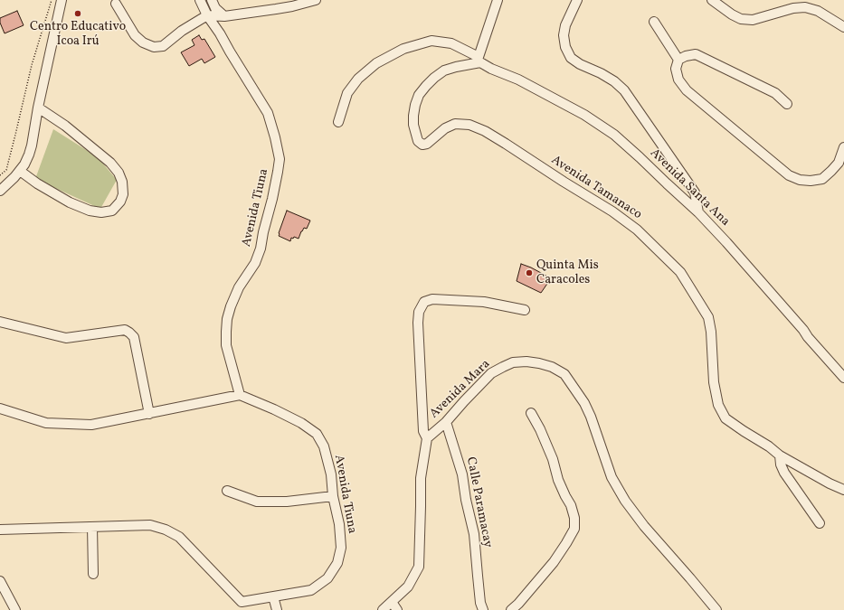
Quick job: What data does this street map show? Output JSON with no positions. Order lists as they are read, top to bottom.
{
  "streets": {
    "street": [
      "Avenida Tamanaco",
      "Avenida Santa Ana",
      "Avenida Tiuna",
      "Avenida Mara",
      "Calle Paramacay"
    ]
  },
  "crossings": [
    ["Avenida Tamanaco", "Avenida Santa Ana"],
    ["Avenida Mara", "Calle Paramacay"]
  ],
  "places": ["Centro Educativo Icoa Irú", "Quinta Mis Caracoles"]
}
